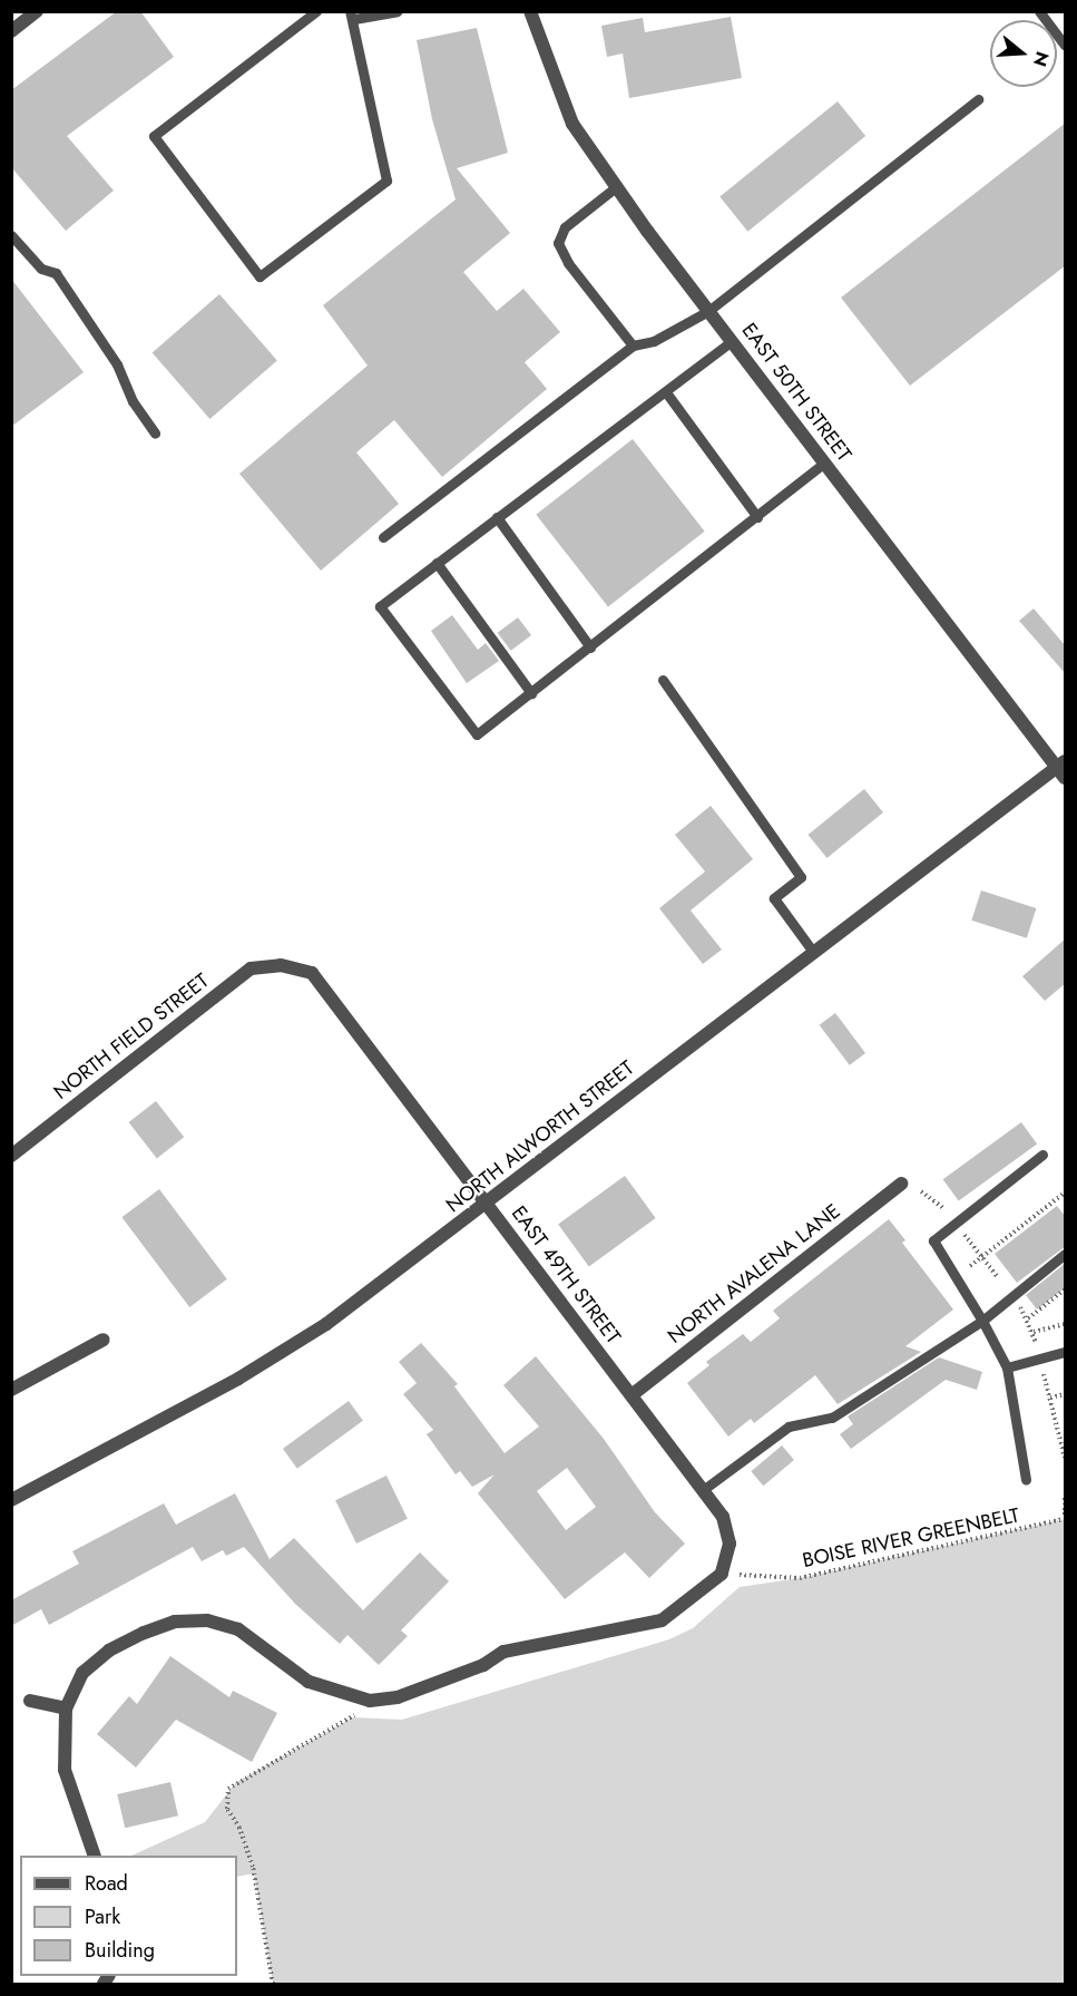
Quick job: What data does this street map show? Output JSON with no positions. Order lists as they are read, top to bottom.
{
  "streets": {
    "street": [
      "EAST 50TH STREET",
      "NORTH FIELD STREET",
      "NORTH ALWORTH STREET",
      "NORTH AVALENA LANE",
      "EAST 49TH STREET"
    ],
    "path": ["BOISE RIVER GREENBELT"]
  },
  "crossings": [
    ["EAST 50TH STREET", "NORTH ALWORTH STREET"],
    ["NORTH FIELD STREET", "EAST 49TH STREET"],
    ["NORTH ALWORTH STREET", "EAST 49TH STREET"],
    ["NORTH AVALENA LANE", "EAST 49TH STREET"],
    ["EAST 49TH STREET", "BOISE RIVER GREENBELT"]
  ],
  "legend": ["Road", "Park", "Building"],
  "north": "right"
}
